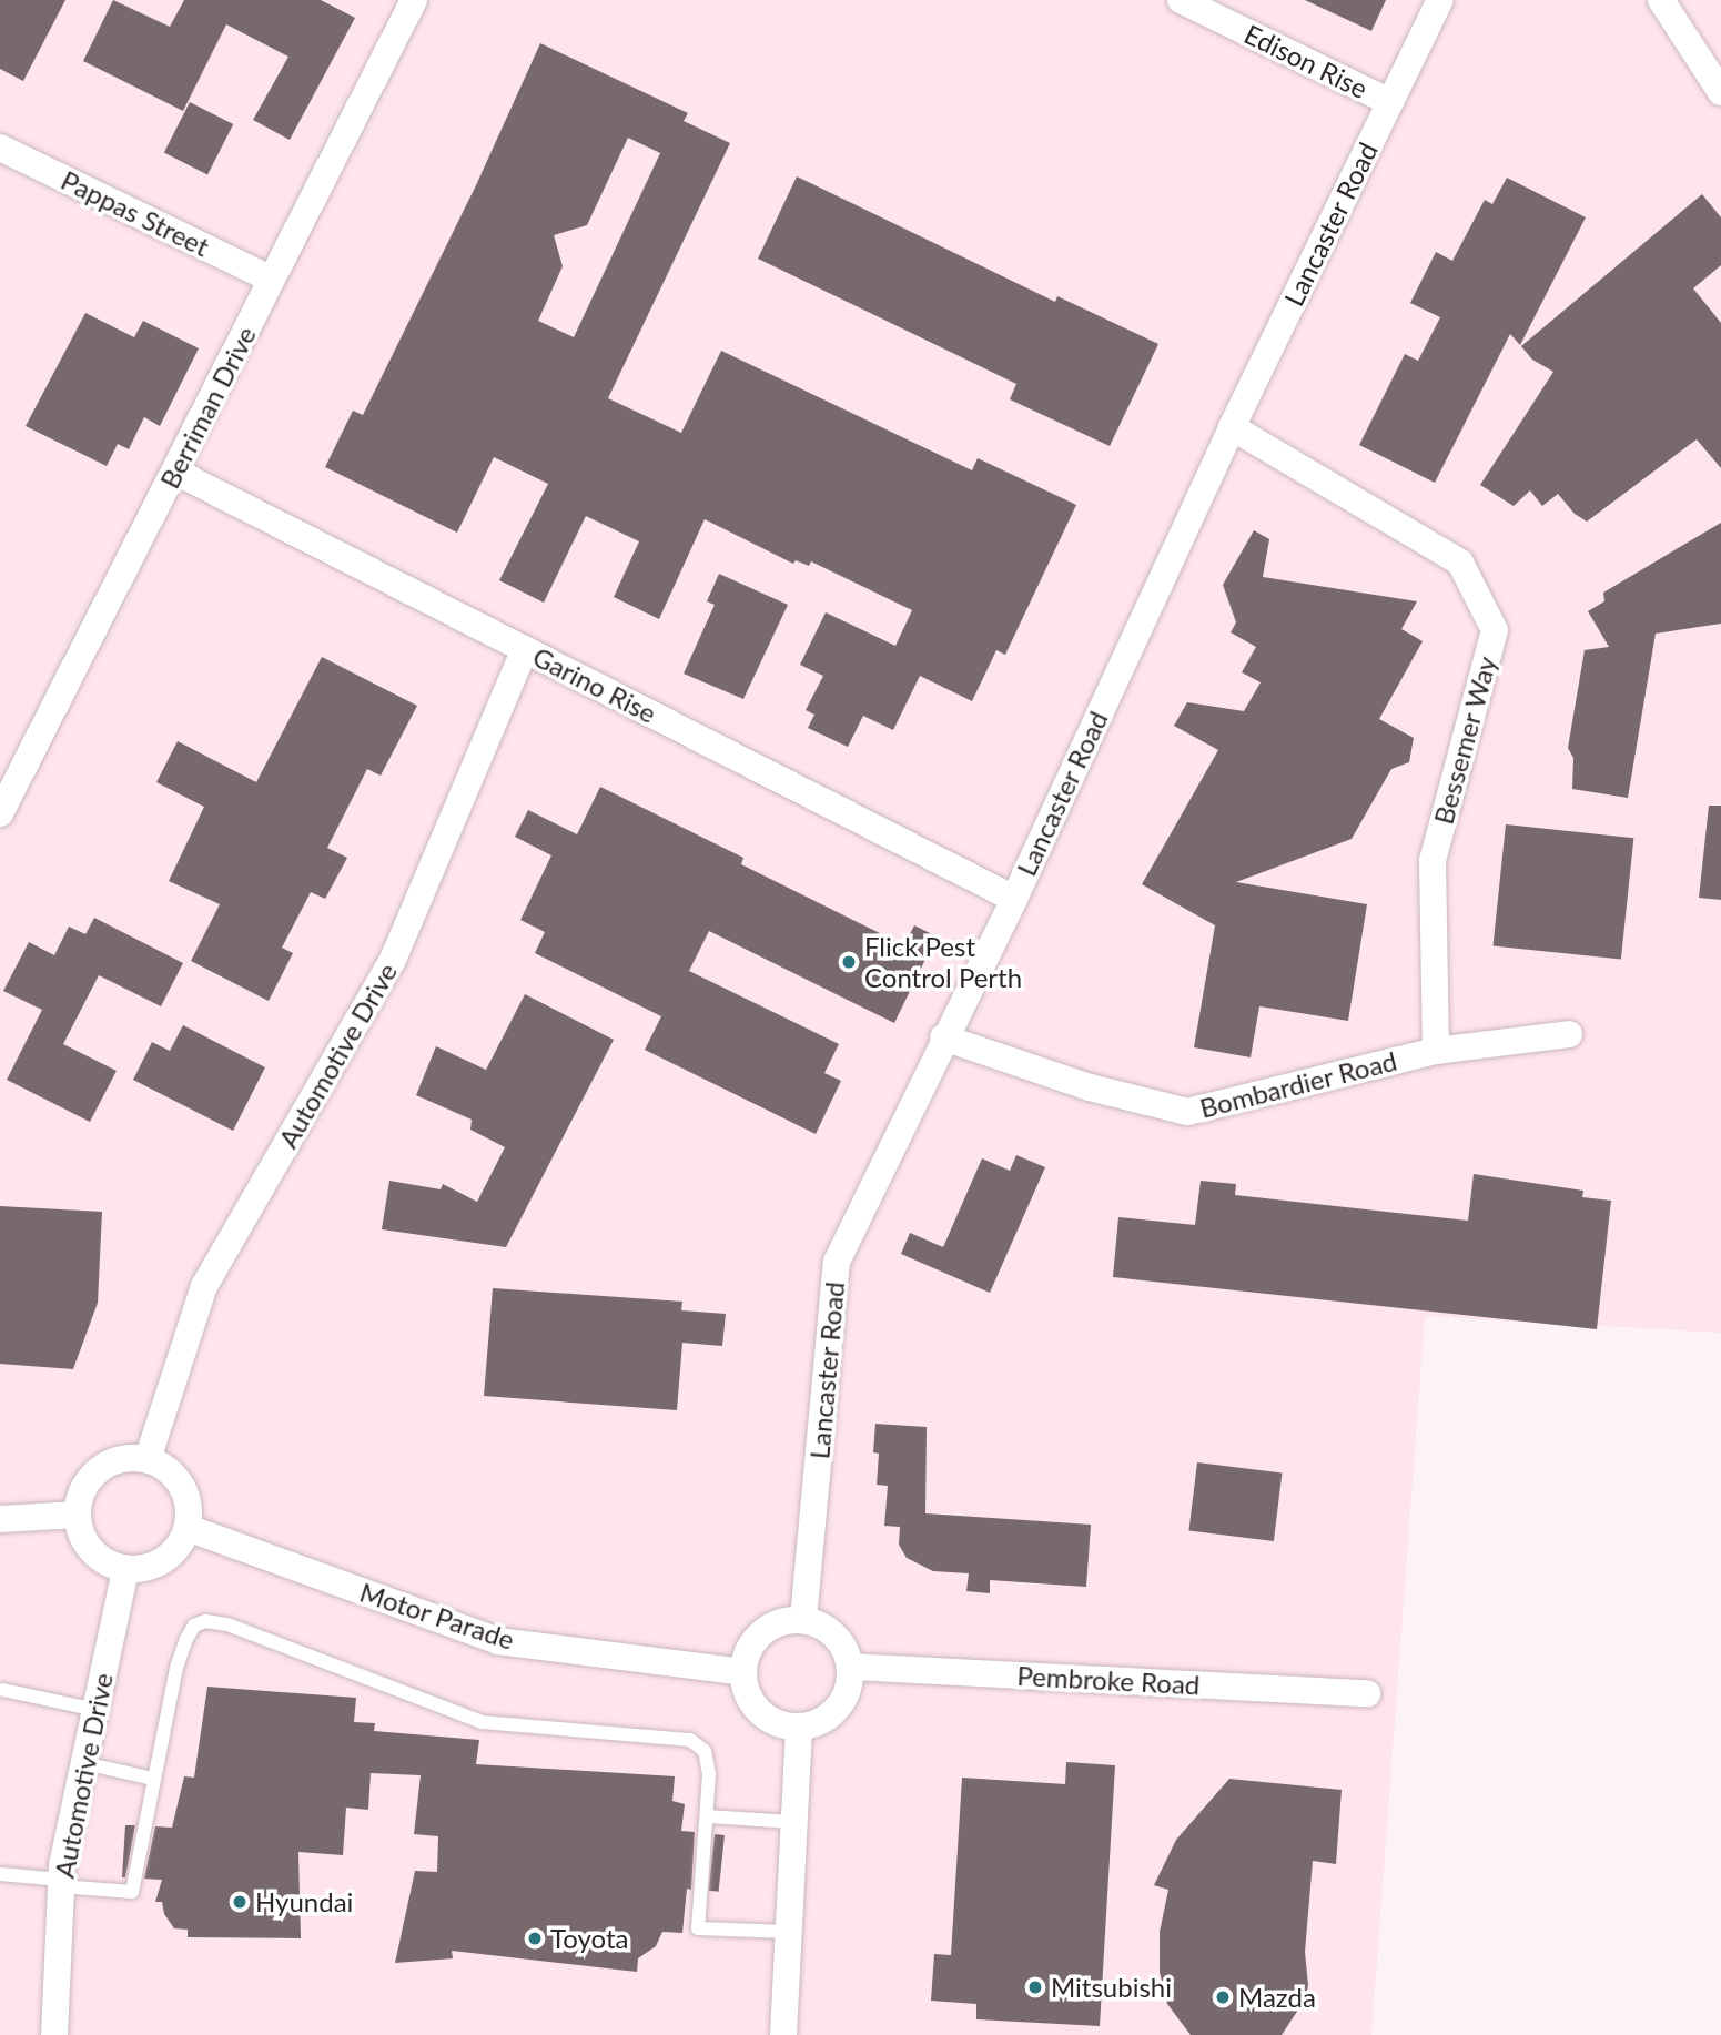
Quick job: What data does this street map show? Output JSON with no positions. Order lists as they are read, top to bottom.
{
  "streets": {
    "street": [
      "Edison Rise",
      "Pappas Street",
      "Lancaster Road",
      "Berriman Drive",
      "Garino Rise",
      "Bessemer Way",
      "Automotive Drive",
      "Bombardier Road",
      "Motor Parade",
      "Pembroke Road"
    ]
  },
  "crossings": [
    ["Edison Rise", "Lancaster Road"],
    ["Pappas Street", "Berriman Drive"],
    ["Lancaster Road", "Garino Rise"],
    ["Lancaster Road", "Bessemer Way"],
    ["Lancaster Road", "Bombardier Road"],
    ["Lancaster Road", "Motor Parade"],
    ["Lancaster Road", "Pembroke Road"],
    ["Berriman Drive", "Garino Rise"],
    ["Garino Rise", "Automotive Drive"],
    ["Bessemer Way", "Bombardier Road"],
    ["Automotive Drive", "Motor Parade"],
    ["Motor Parade", "Pembroke Road"]
  ],
  "places": [
    "Flick Pest Control Perth",
    "Hyundai",
    "Toyota",
    "Mitsubishi",
    "Mazda"
  ]
}
